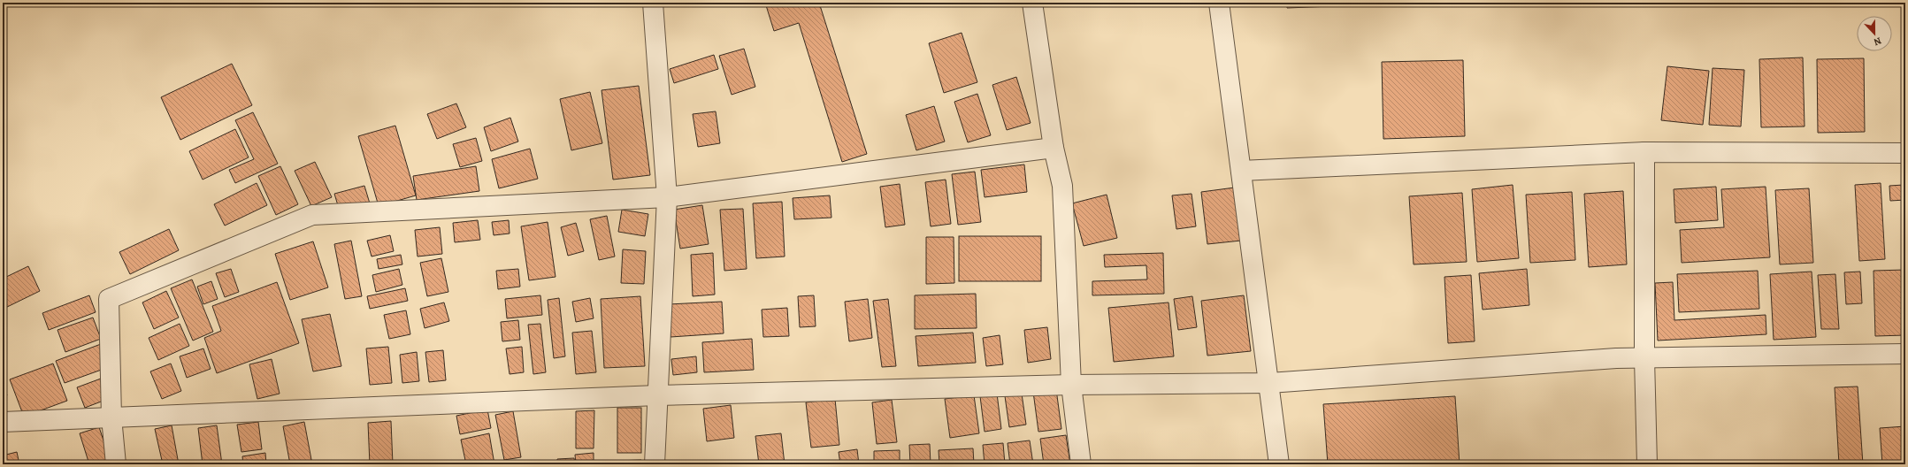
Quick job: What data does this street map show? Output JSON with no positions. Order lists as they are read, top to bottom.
{
  "north": "bottom"
}
